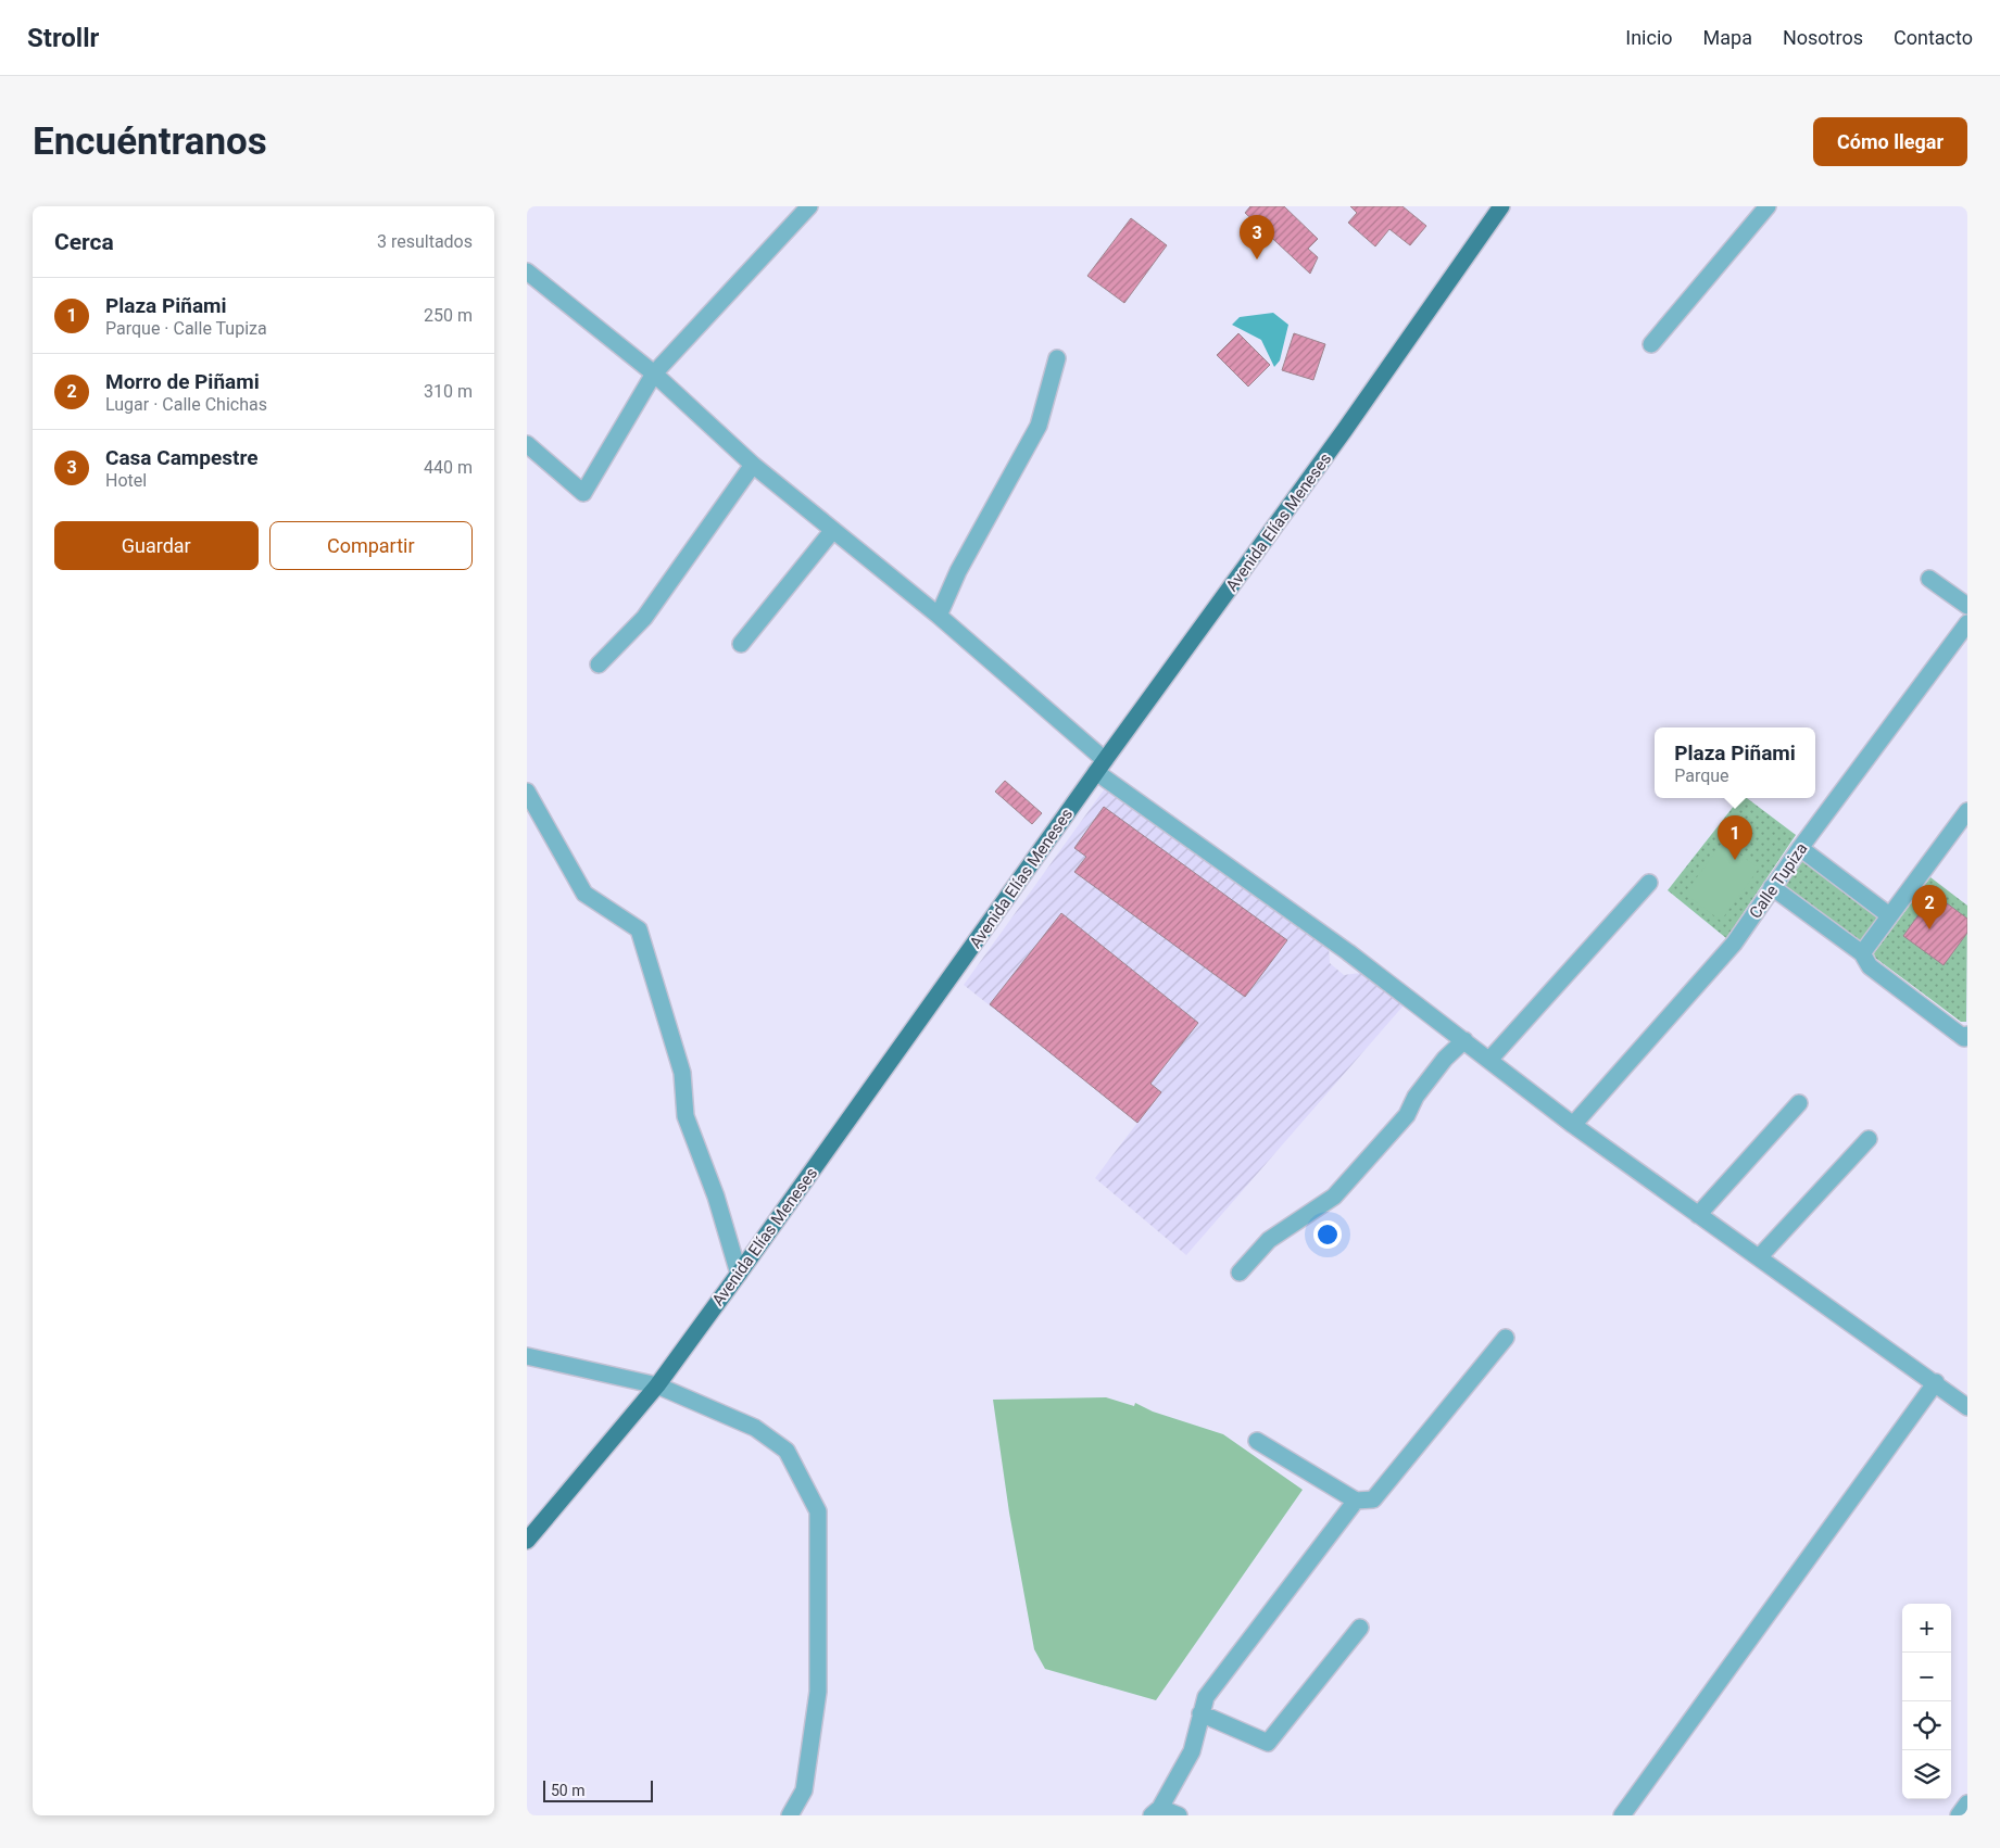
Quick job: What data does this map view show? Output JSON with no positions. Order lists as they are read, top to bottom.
{
  "streets": {
    "main road": ["Avenida Elías Meneses"],
    "street": ["Calle Tupiza"]
  },
  "scale_bar": "50 m",
  "page": {
    "header": "Strollr",
    "nav": [
      "Inicio",
      "Mapa",
      "Nosotros",
      "Contacto"
    ],
    "buttons": [
      "Cómo llegar",
      ["Guardar", "Compartir"]
    ],
    "title": "Encuéntranos",
    "heading": ["Cerca", "3 resultados"],
    "pins": ["3", "1", "2"],
    "list": [
      {
        "mark": "1",
        "name": "Plaza Piñami",
        "note": "Parque · Calle Tupiza",
        "value": "250 m"
      },
      {
        "mark": "2",
        "name": "Morro de Piñami",
        "note": "Lugar · Calle Chichas",
        "value": "310 m"
      },
      {
        "mark": "3",
        "name": "Casa Campestre",
        "note": "Hotel",
        "value": "440 m"
      }
    ],
    "popup": ["Plaza Piñami", "Parque"],
    "map_buttons": ["+", "−"],
    "scale": "50 m"
  }
}
